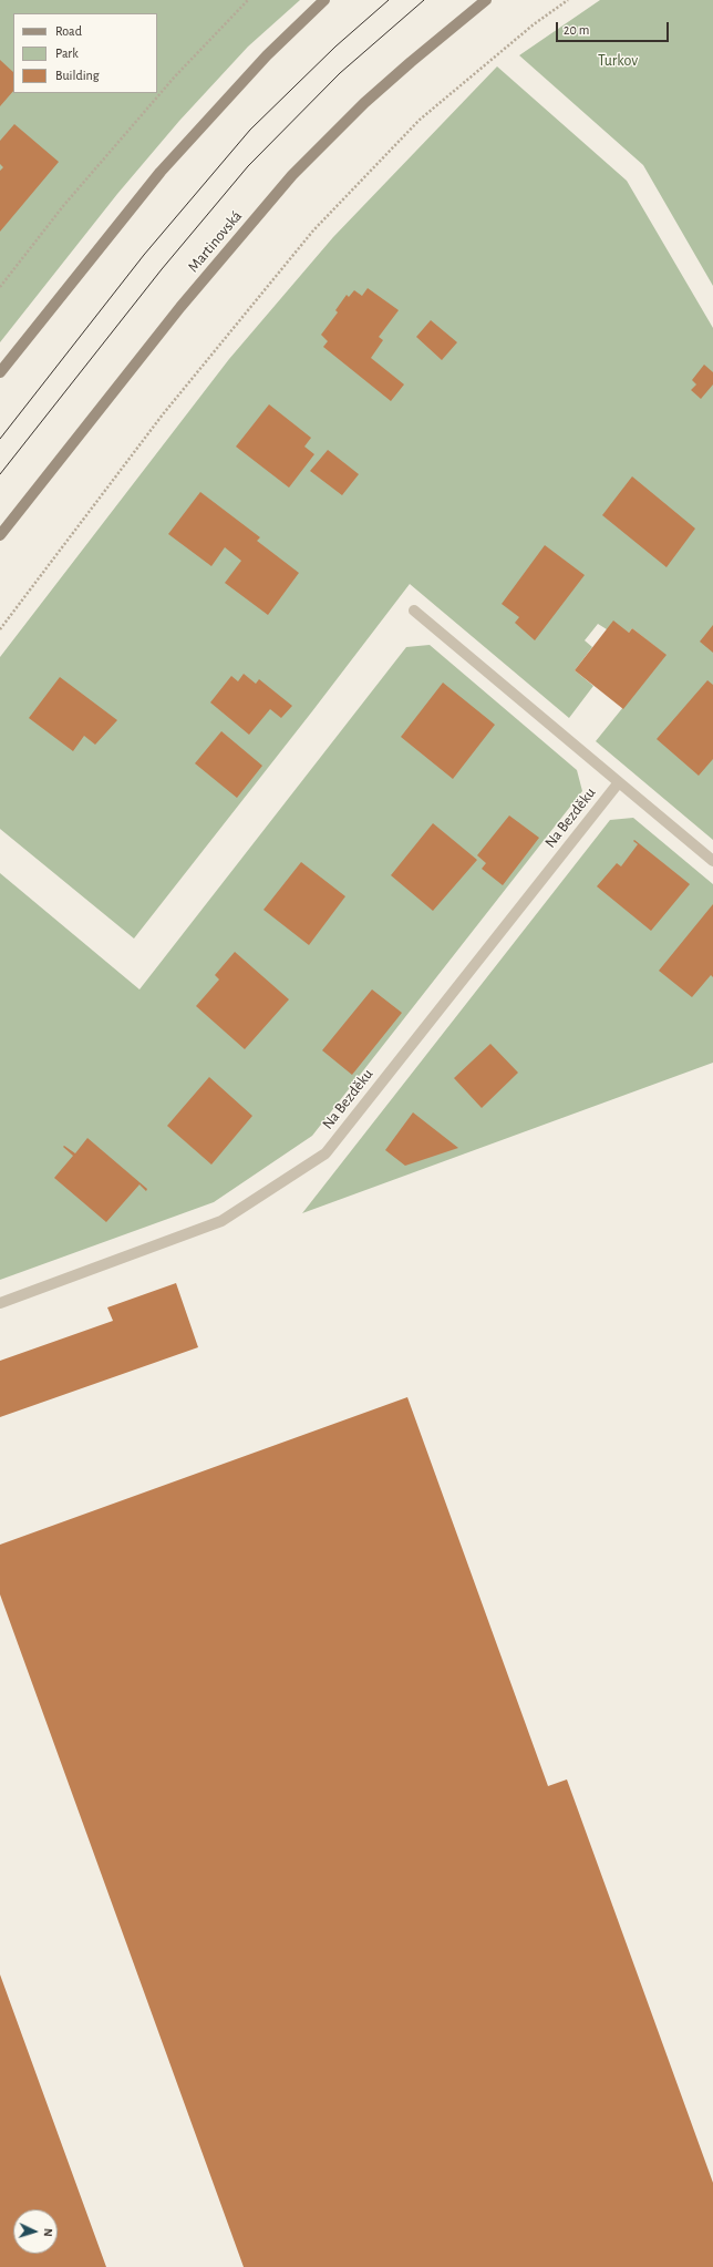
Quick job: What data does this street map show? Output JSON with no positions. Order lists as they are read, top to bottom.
{
  "streets": {
    "street": ["Martinovská", "Na Bezděku"]
  },
  "parks": ["Turkov"],
  "legend": ["Road", "Park", "Building"],
  "scale_bar": "20 m",
  "north": "right"
}
